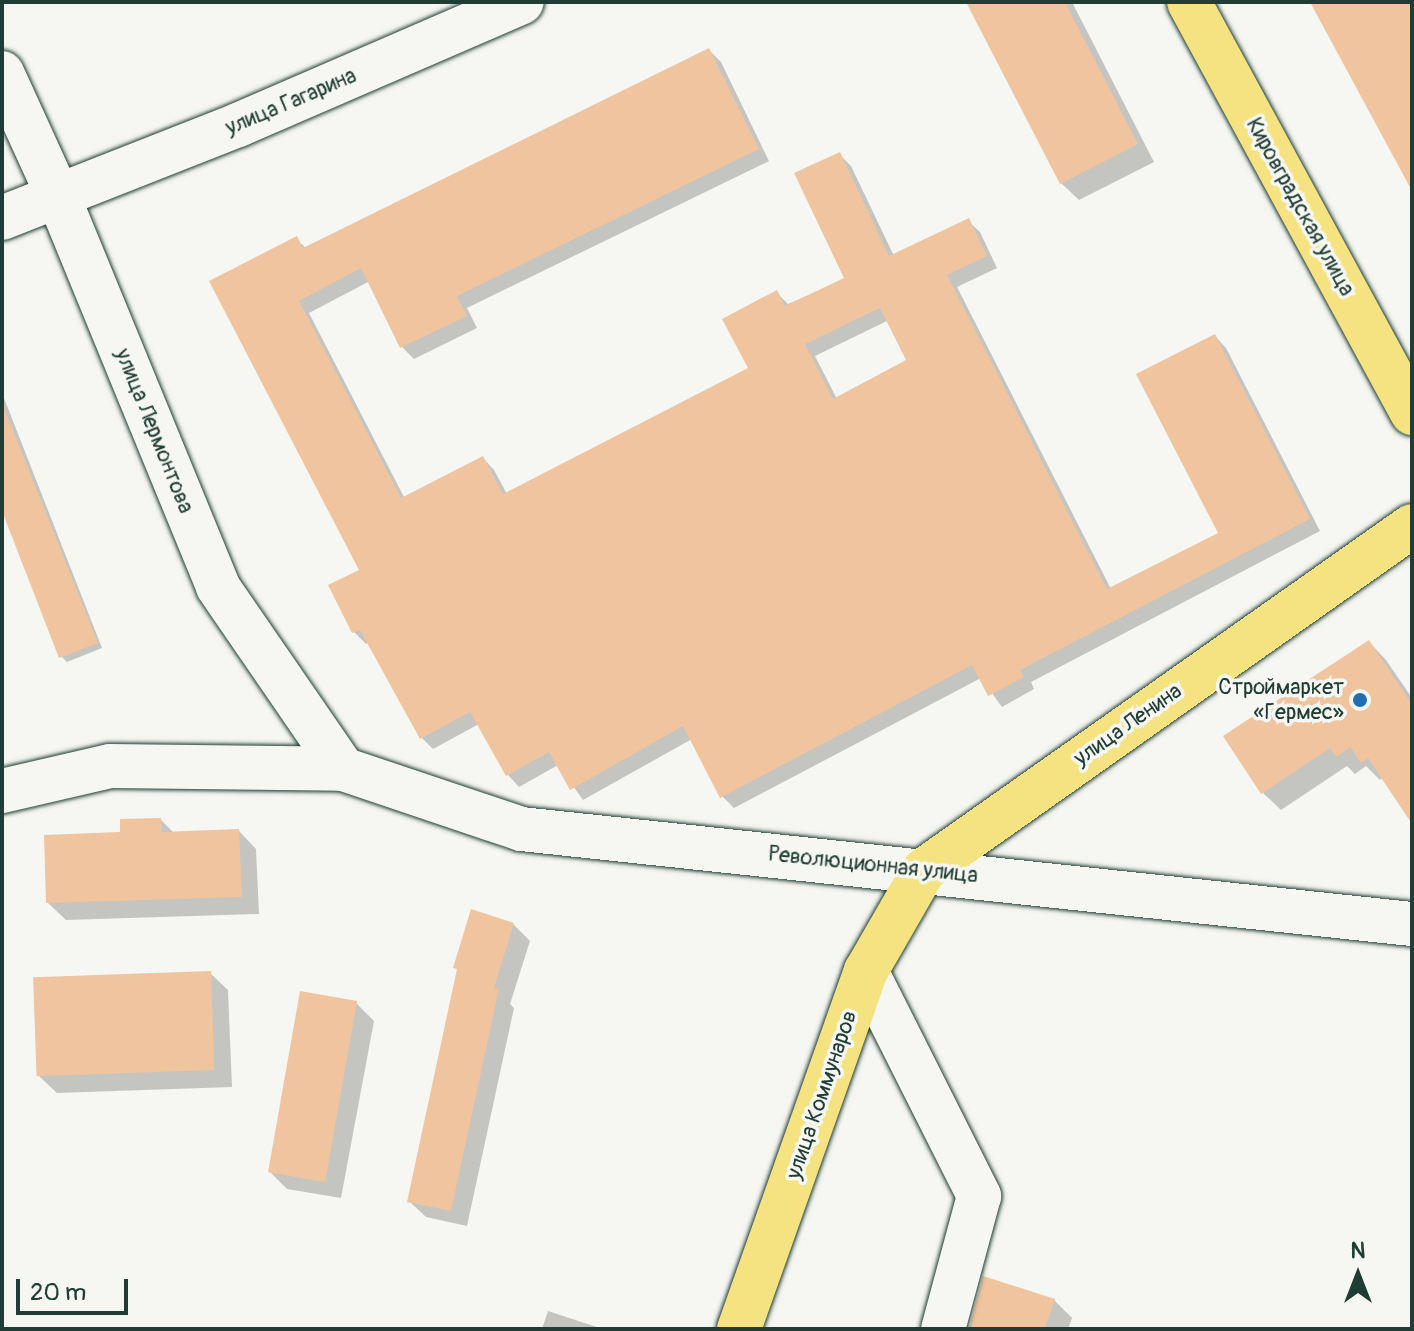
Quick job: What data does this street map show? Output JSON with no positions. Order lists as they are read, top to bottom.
{
  "streets": {
    "main road": ["Кировградская улица", "улица Ленина", "улица Коммунаров"],
    "street": ["улица Гагарина", "улица Лермонтова", "Революционная улица"]
  },
  "crossings": [
    ["улица Гагарина", "улица Лермонтова"],
    ["улица Лермонтова", "Революционная улица"],
    ["улица Ленина", "Революционная улица"],
    ["улица Ленина", "улица Коммунаров"],
    ["Революционная улица", "улица Коммунаров"]
  ],
  "places": ["Строймаркет «Гермес»"],
  "scale_bar": "20 m",
  "north": "top"
}
